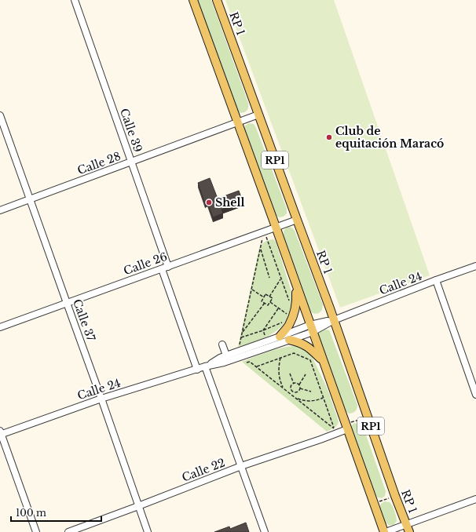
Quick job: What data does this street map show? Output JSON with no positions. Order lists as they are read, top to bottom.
{
  "streets": {
    "main road": ["RP 1", "RP1"],
    "street": [
      "Calle 39",
      "Calle 28",
      "Calle 26",
      "Calle 24",
      "Calle 37",
      "Calle 22"
    ]
  },
  "crossings": [
    ["RP 1", "Calle 28"],
    ["RP 1", "Calle 26"],
    ["RP 1", "Calle 24"],
    ["Calle 39", "Calle 28"],
    ["Calle 39", "Calle 26"],
    ["Calle 39", "Calle 24"],
    ["RP1", "Calle 28"],
    ["RP1", "Calle 26"],
    ["RP1", "Calle 24"],
    ["RP1", "Calle 22"],
    ["Calle 28", "Calle 37"],
    ["Calle 26", "Calle 37"],
    ["Calle 24", "Calle 37"],
    ["Calle 37", "Calle 22"]
  ],
  "places": ["Club de equitación Maracó", "Shell"],
  "scale_bar": "100 m"
}
